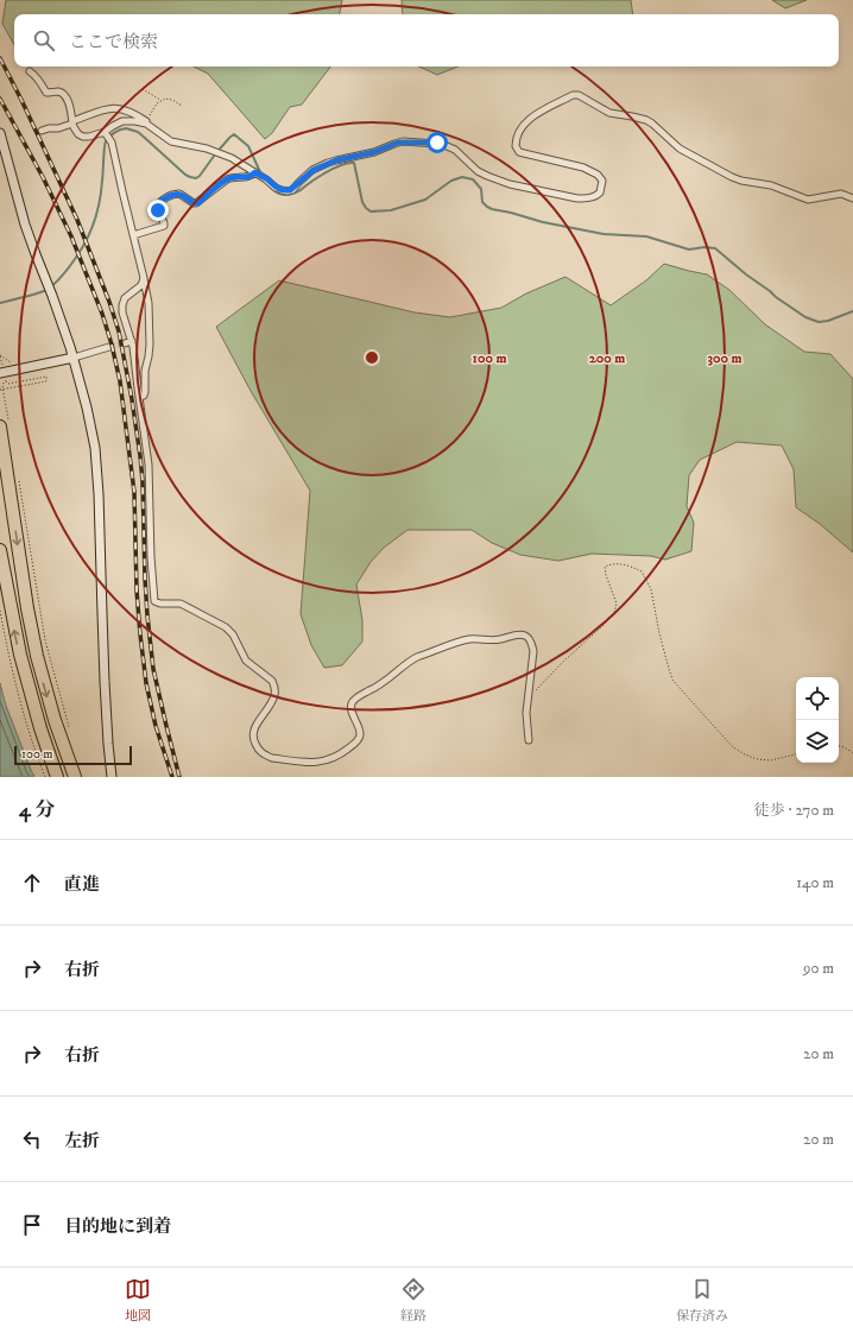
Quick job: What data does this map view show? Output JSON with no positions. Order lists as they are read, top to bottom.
{
  "scale_bar": "100 m",
  "page": {
    "search": "ここで検索",
    "scale": "100 m",
    "heading": ["4 分", "徒歩 · 270 m"],
    "list": [
      ["直進", "140 m"],
      ["右折", "90 m"],
      ["右折", "20 m"],
      ["左折", "20 m"],
      "目的地に到着"
    ],
    "nav": ["地図", "経路", "保存済み"]
  },
  "rings": ["100 m", "200 m", "300 m"]
}
